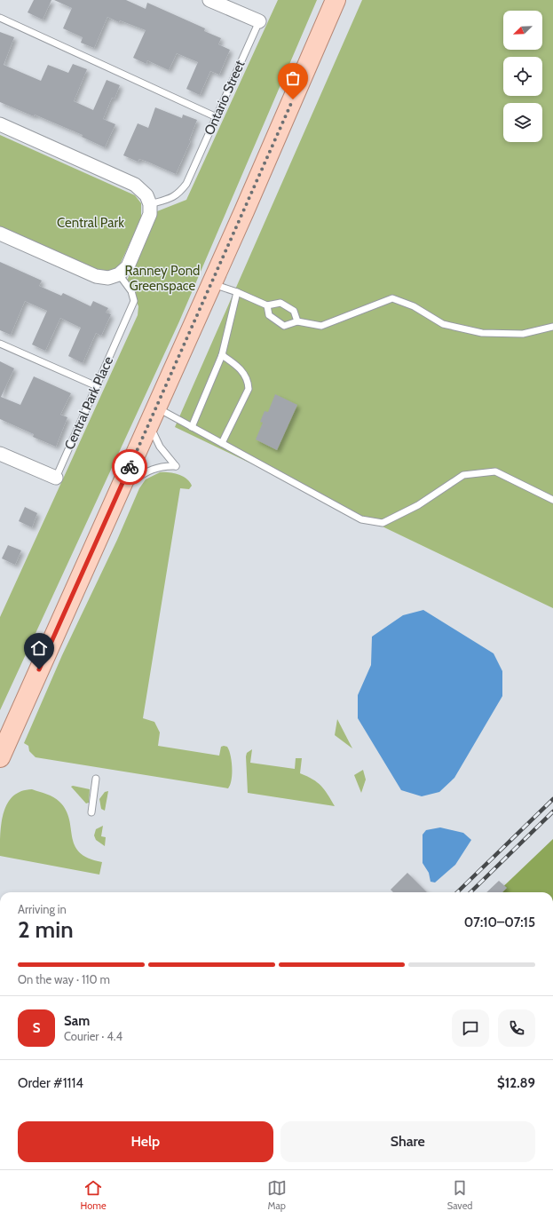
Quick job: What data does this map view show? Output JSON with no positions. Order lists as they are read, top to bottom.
{
  "streets": {
    "street": ["Ontario Street", "Central Park Place"]
  },
  "parks": ["Central Park", "Ranney Pond Greenspace"],
  "north": "bottom left",
  "page": {
    "heading": ["2 min", "Arriving in", "07:10–07:15"],
    "panel": [
      "Sam",
      "Courier · 4.4",
      "Order #1114",
      "$12.89"
    ],
    "bar": "On the way · 110 m",
    "round": "S",
    "buttons": ["Help", "Share"],
    "tabs": ["Home", "Map", "Saved"]
  }
}
